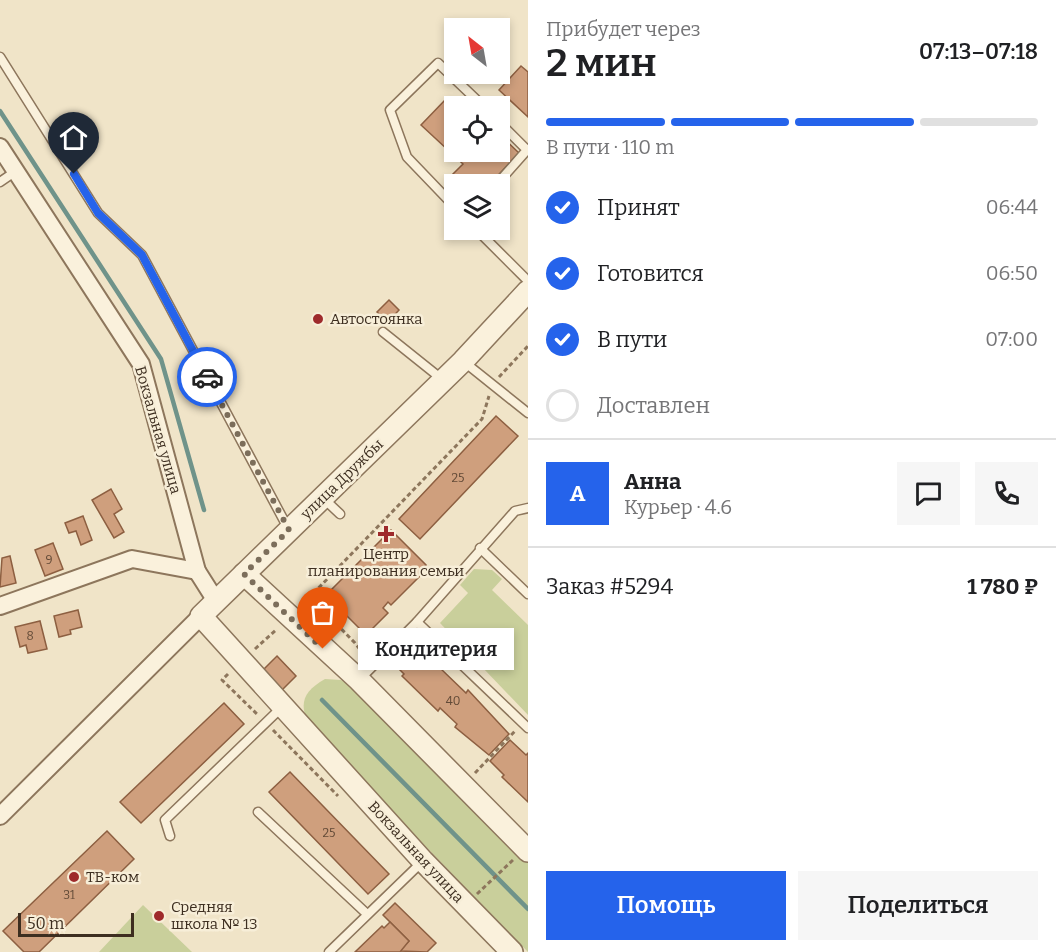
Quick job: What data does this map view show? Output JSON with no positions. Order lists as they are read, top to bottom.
{
  "streets": {
    "street": ["Вокзальная улица", "улица Дружбы"]
  },
  "crossings": [
    ["Вокзальная улица", "улица Дружбы"]
  ],
  "places": {
    "other": [
      "Автостоянка",
      "Кондитерия",
      "ТВ-ком",
      "Средняя школа № 13"
    ],
    "health": ["Центр планирования семьи"]
  },
  "house_numbers": [
    "25",
    "9",
    "8",
    "40",
    "25",
    "31"
  ],
  "scale_bar": "50 m",
  "north": "top left",
  "page": {
    "heading": ["2 мин", "Прибудет через", "07:13–07:18"],
    "panel": [
      "Анна",
      "Курьер · 4.6",
      "Заказ #5294",
      "1 780 ₽"
    ],
    "bar": "В пути · 110 m",
    "list": [
      ["Принят", "06:44"],
      ["Готовится", "06:50"],
      ["В пути", "07:00"],
      "Доставлен"
    ],
    "round": "А",
    "bubble": "Кондитерия",
    "buttons": ["Помощь", "Поделиться"],
    "scale": "50 m"
  }
}
